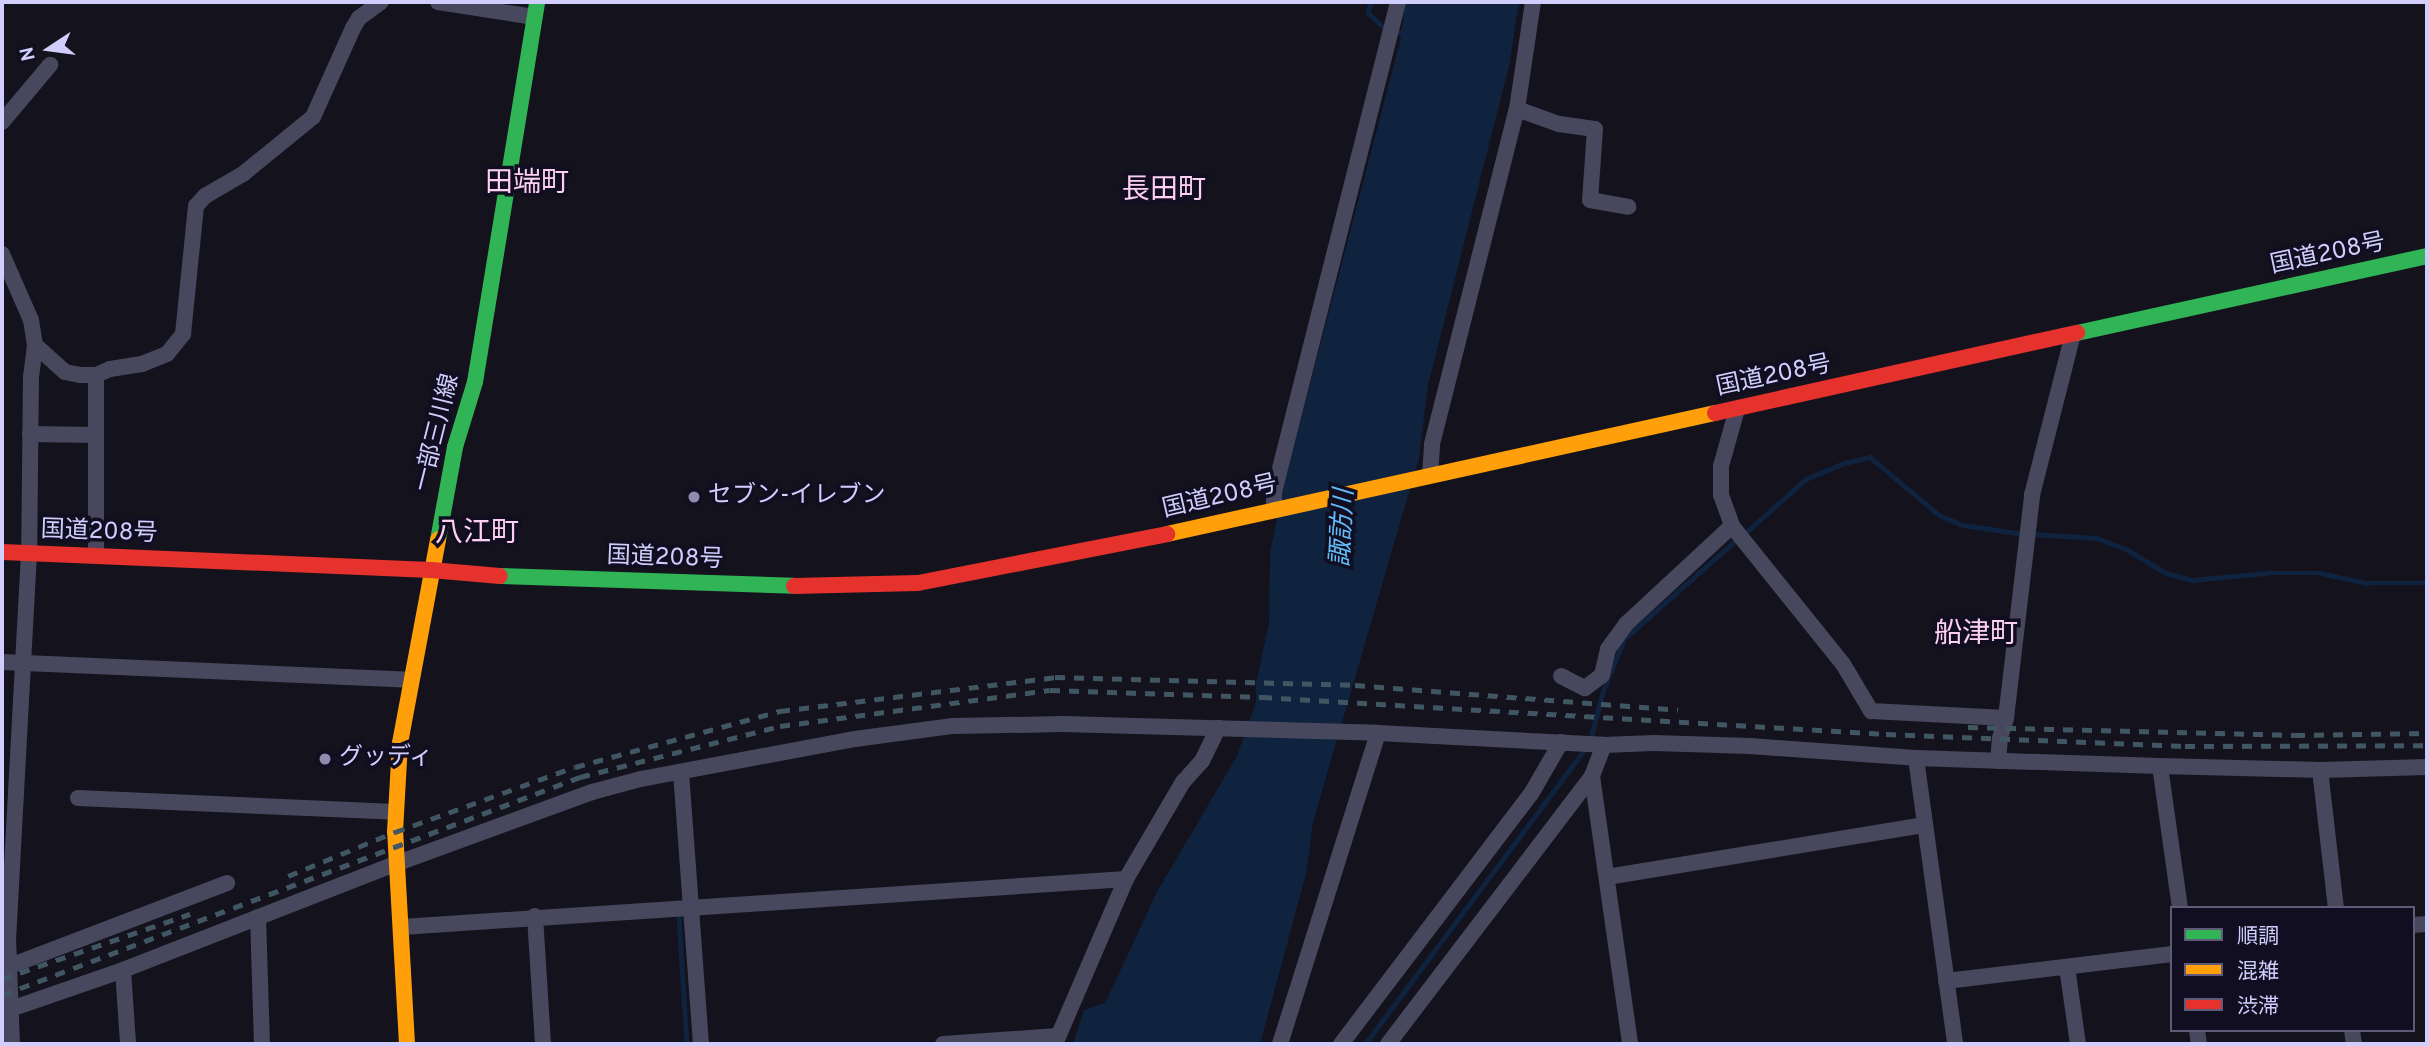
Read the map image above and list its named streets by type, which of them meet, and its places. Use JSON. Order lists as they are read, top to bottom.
{
  "streets": {
    "main road": ["国道208号", "一部三川線"]
  },
  "crossings": [
    ["国道208号", "一部三川線"]
  ],
  "districts": [
    "田端町",
    "長田町",
    "八江町",
    "船津町"
  ],
  "water": ["諏訪川"],
  "places": ["セブン-イレブン", "グッディ"],
  "legend": ["順調", "混雑", "渋滞"],
  "north": "left"
}
